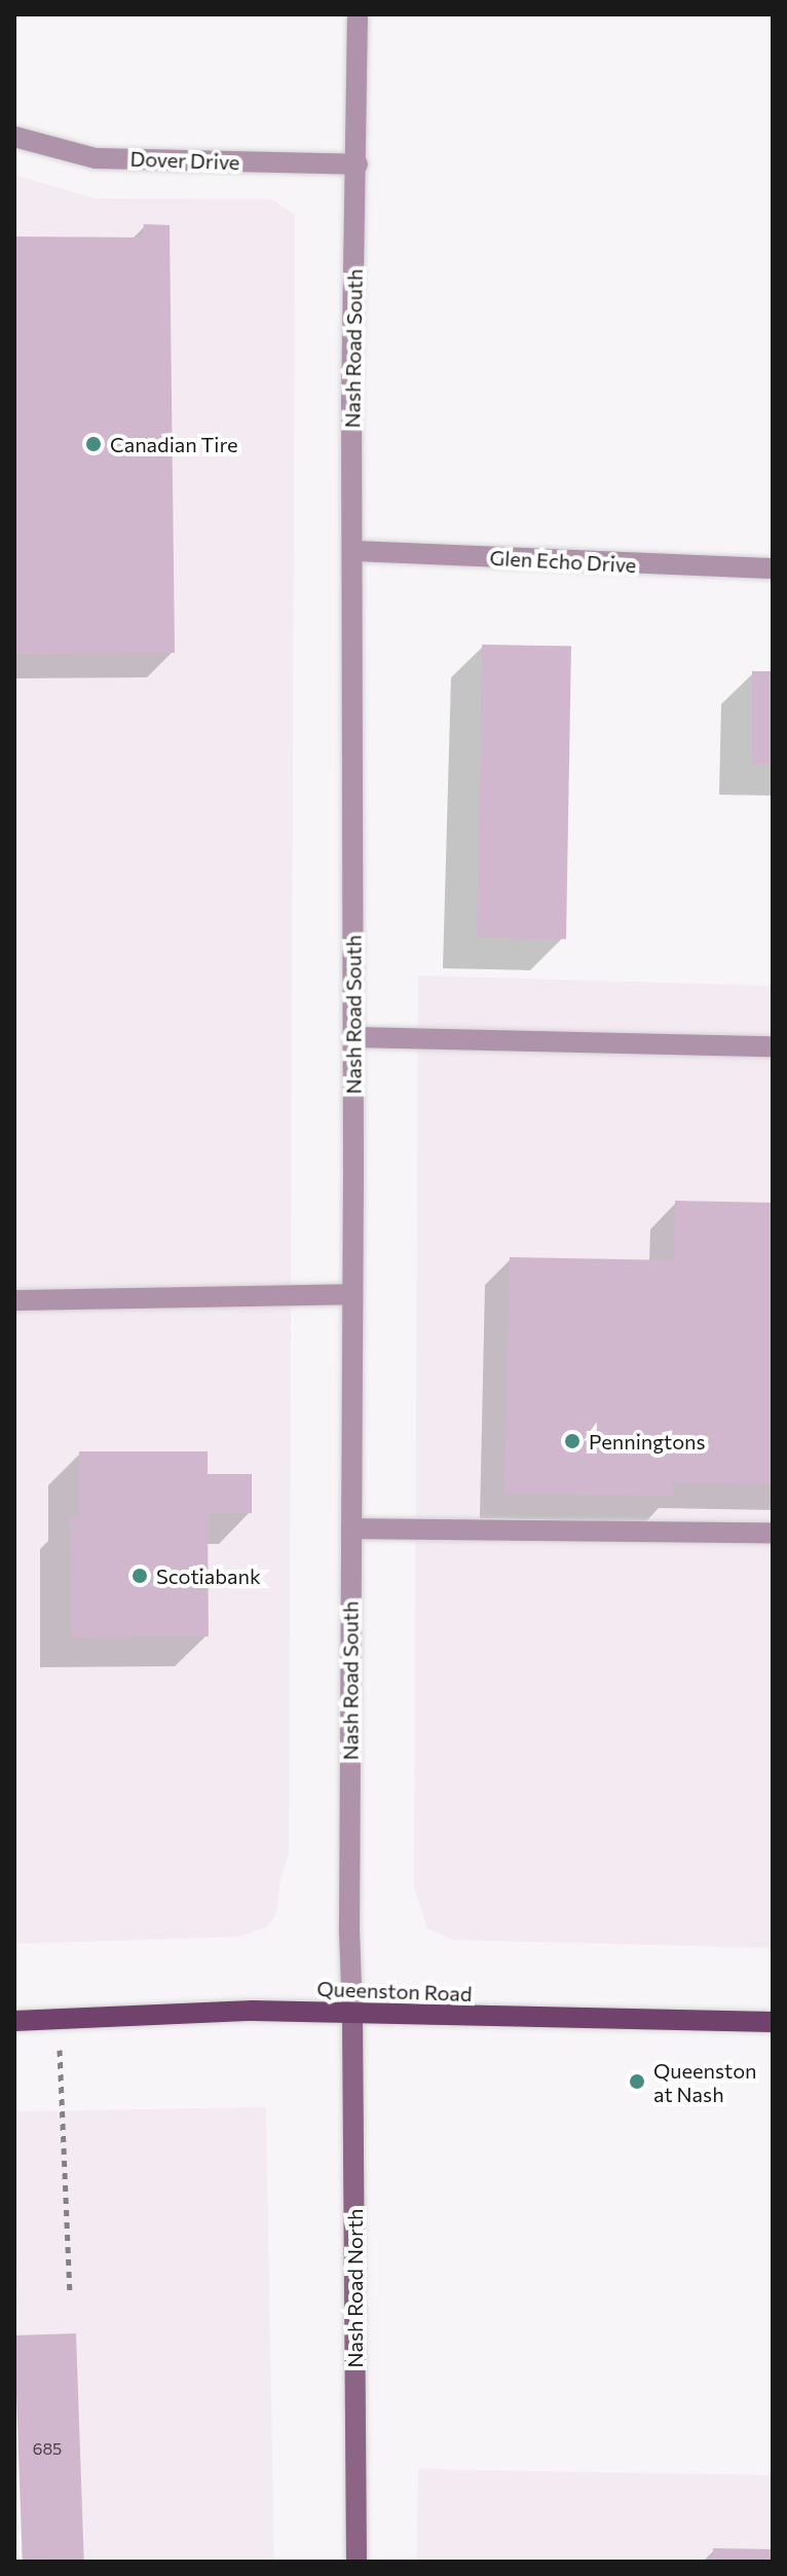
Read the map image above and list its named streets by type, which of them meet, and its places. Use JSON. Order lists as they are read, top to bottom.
{
  "streets": {
    "main road": ["Queenston Road", "Nash Road North"],
    "street": ["Dover Drive", "Nash Road South", "Glen Echo Drive"]
  },
  "crossings": [
    ["Dover Drive", "Nash Road South"],
    ["Nash Road South", "Glen Echo Drive"],
    ["Nash Road South", "Queenston Road"],
    ["Nash Road South", "Nash Road North"],
    ["Queenston Road", "Nash Road North"]
  ],
  "places": [
    "Canadian Tire",
    "Penningtons",
    "Scotiabank",
    "Queenston at Nash"
  ],
  "house_numbers": ["685"]
}
